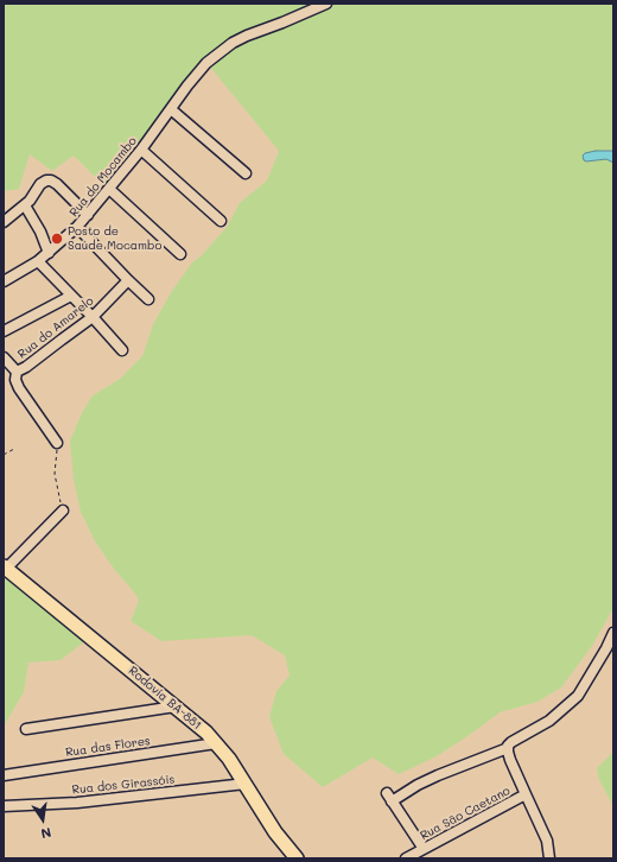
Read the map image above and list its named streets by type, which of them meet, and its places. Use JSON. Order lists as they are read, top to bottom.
{
  "streets": {
    "main road": ["Rodovia BA-881"],
    "street": [
      "Rua do Mocambo",
      "Rua do Amarelo",
      "Rua das Flores",
      "Rua dos Girassóis",
      "Rua São Caetano"
    ]
  },
  "crossings": [
    ["Rodovia BA-881", "Rua das Flores"],
    ["Rodovia BA-881", "Rua dos Girassóis"]
  ],
  "places": ["Posto de Saúde Mocambo"],
  "north": "bottom"
}
